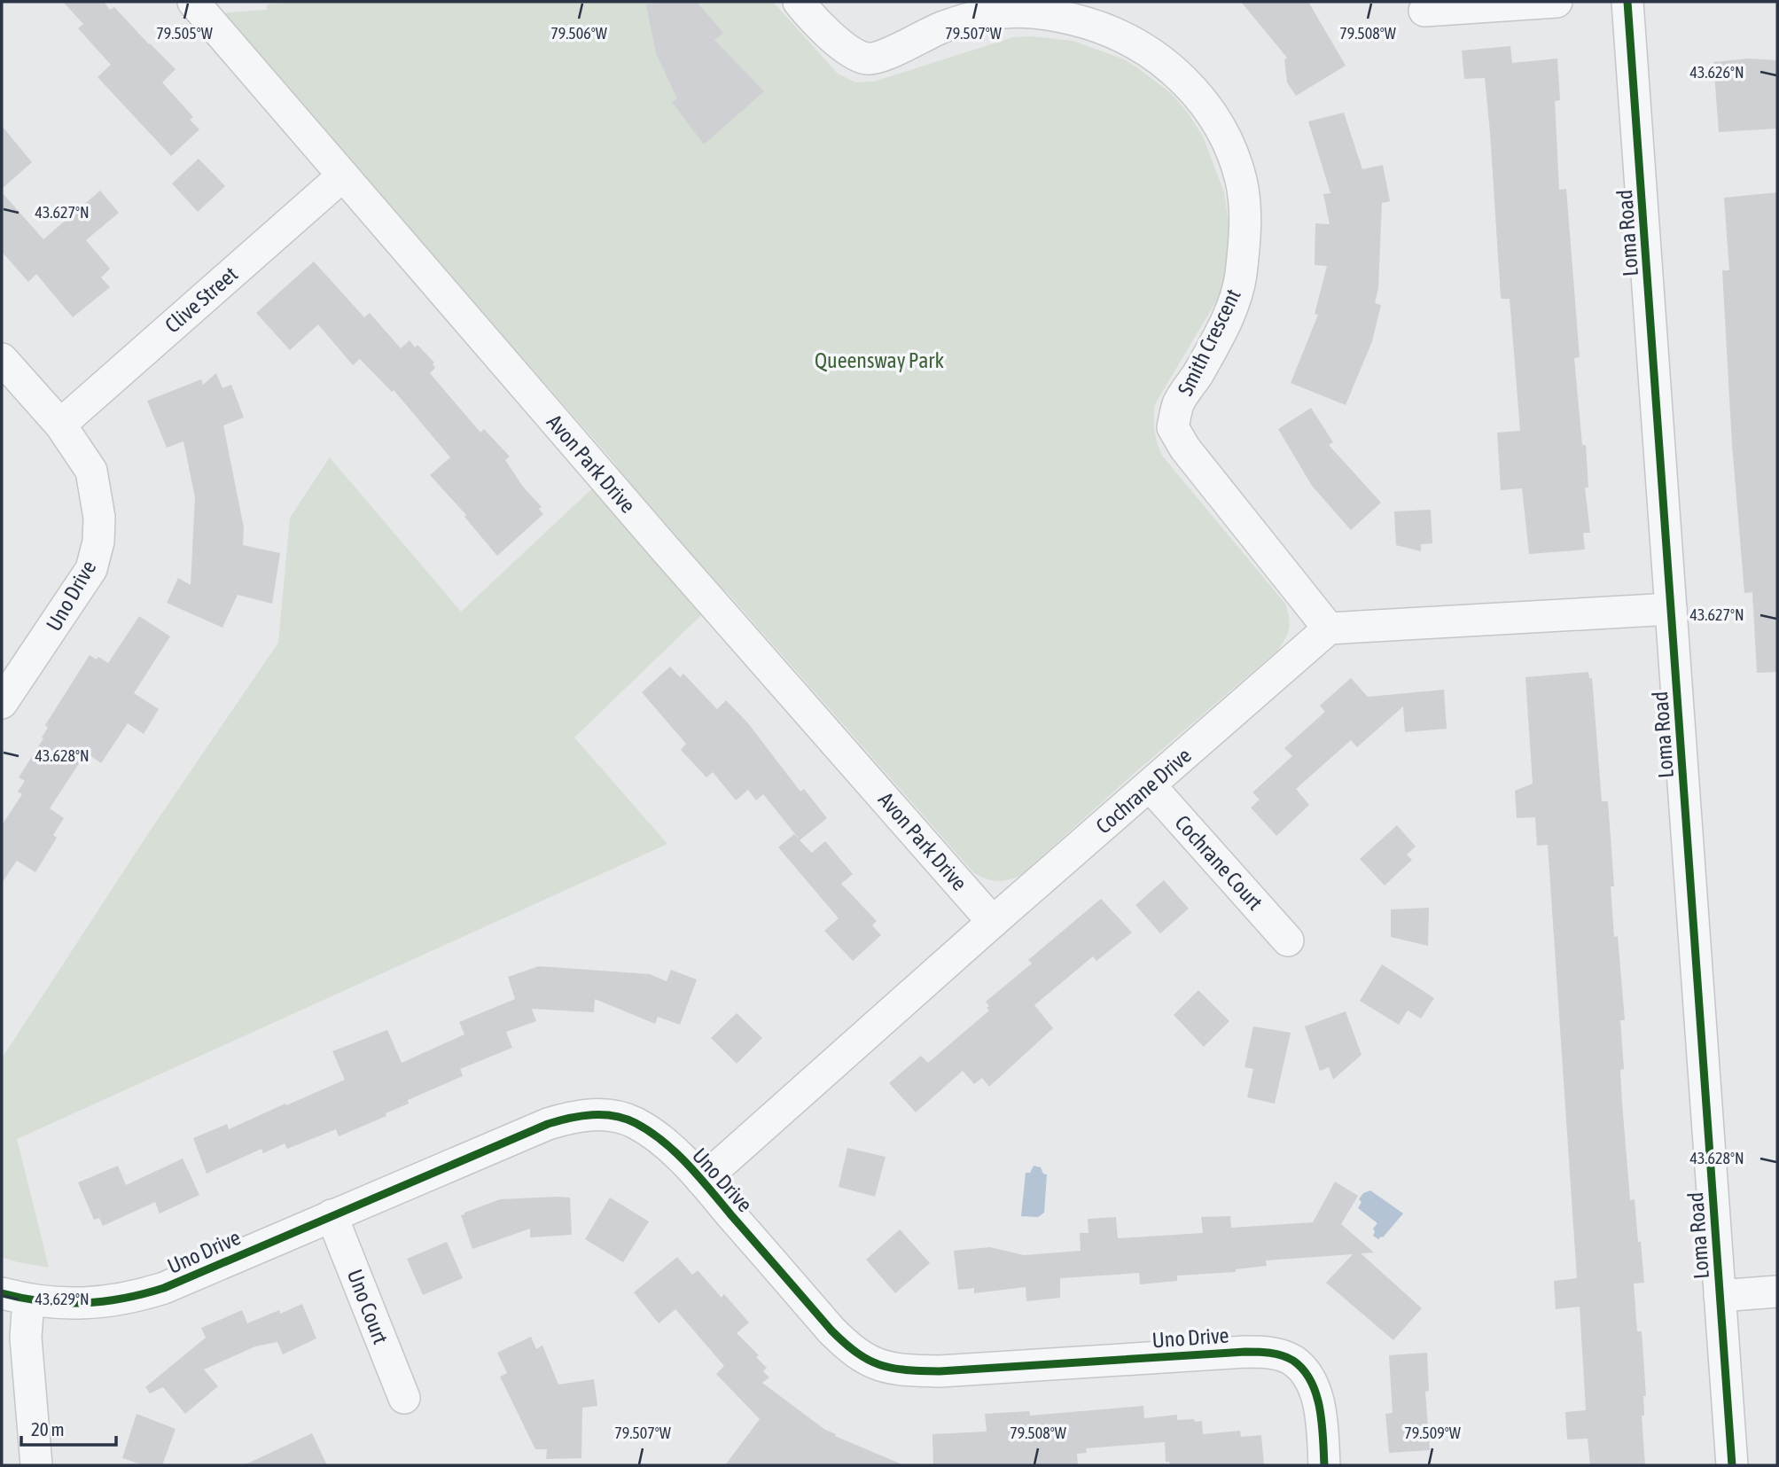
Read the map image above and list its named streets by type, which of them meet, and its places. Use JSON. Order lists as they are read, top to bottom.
{
  "streets": {
    "street": [
      "Loma Road",
      "Clive Street",
      "Smith Crescent",
      "Avon Park Drive",
      "Uno Drive",
      "Cochrane Drive",
      "Cochrane Court",
      "Uno Court"
    ]
  },
  "crossings": [
    ["Clive Street", "Avon Park Drive"],
    ["Clive Street", "Uno Drive"],
    ["Smith Crescent", "Cochrane Drive"],
    ["Avon Park Drive", "Cochrane Drive"],
    ["Uno Drive", "Cochrane Drive"],
    ["Uno Drive", "Uno Court"],
    ["Cochrane Drive", "Cochrane Court"]
  ],
  "parks": ["Queensway Park"],
  "scale_bar": "20 m",
  "coordinates": [
    "79.505°W",
    "79.506°W",
    "79.507°W",
    "79.508°W",
    "43.626°N",
    "43.627°N",
    "43.628°N",
    "43.629°N",
    "79.509°W"
  ]
}
